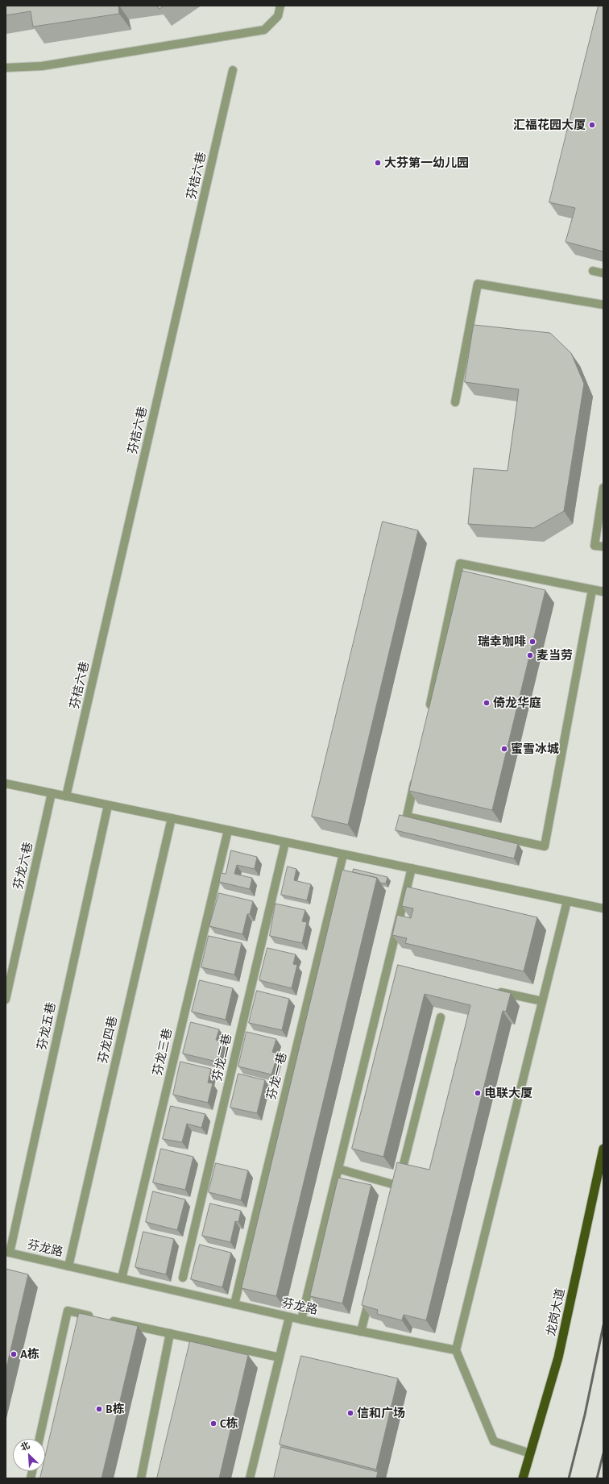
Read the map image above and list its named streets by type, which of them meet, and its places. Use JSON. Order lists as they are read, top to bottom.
{
  "streets": {
    "highway": ["龙岗大道"],
    "street": [
      "芬桔六巷",
      "芬龙六巷",
      "芬龙五巷",
      "芬龙四巷",
      "芬龙三巷",
      "芬龙二巷",
      "芬龙一巷",
      "芬龙路"
    ]
  },
  "crossings": [
    ["芬龙五巷", "芬龙路"],
    ["芬龙四巷", "芬龙路"],
    ["芬龙三巷", "芬龙路"],
    ["芬龙一巷", "芬龙路"]
  ],
  "places": [
    "汇福花园大厦",
    "大芬第一幼儿园",
    "瑞幸咖啡",
    "麦当劳",
    "倚龙华庭",
    "蜜雪冰城",
    "电联大厦",
    "A栋",
    "B栋",
    "信和广场",
    "C栋"
  ],
  "north": "top left"
}
